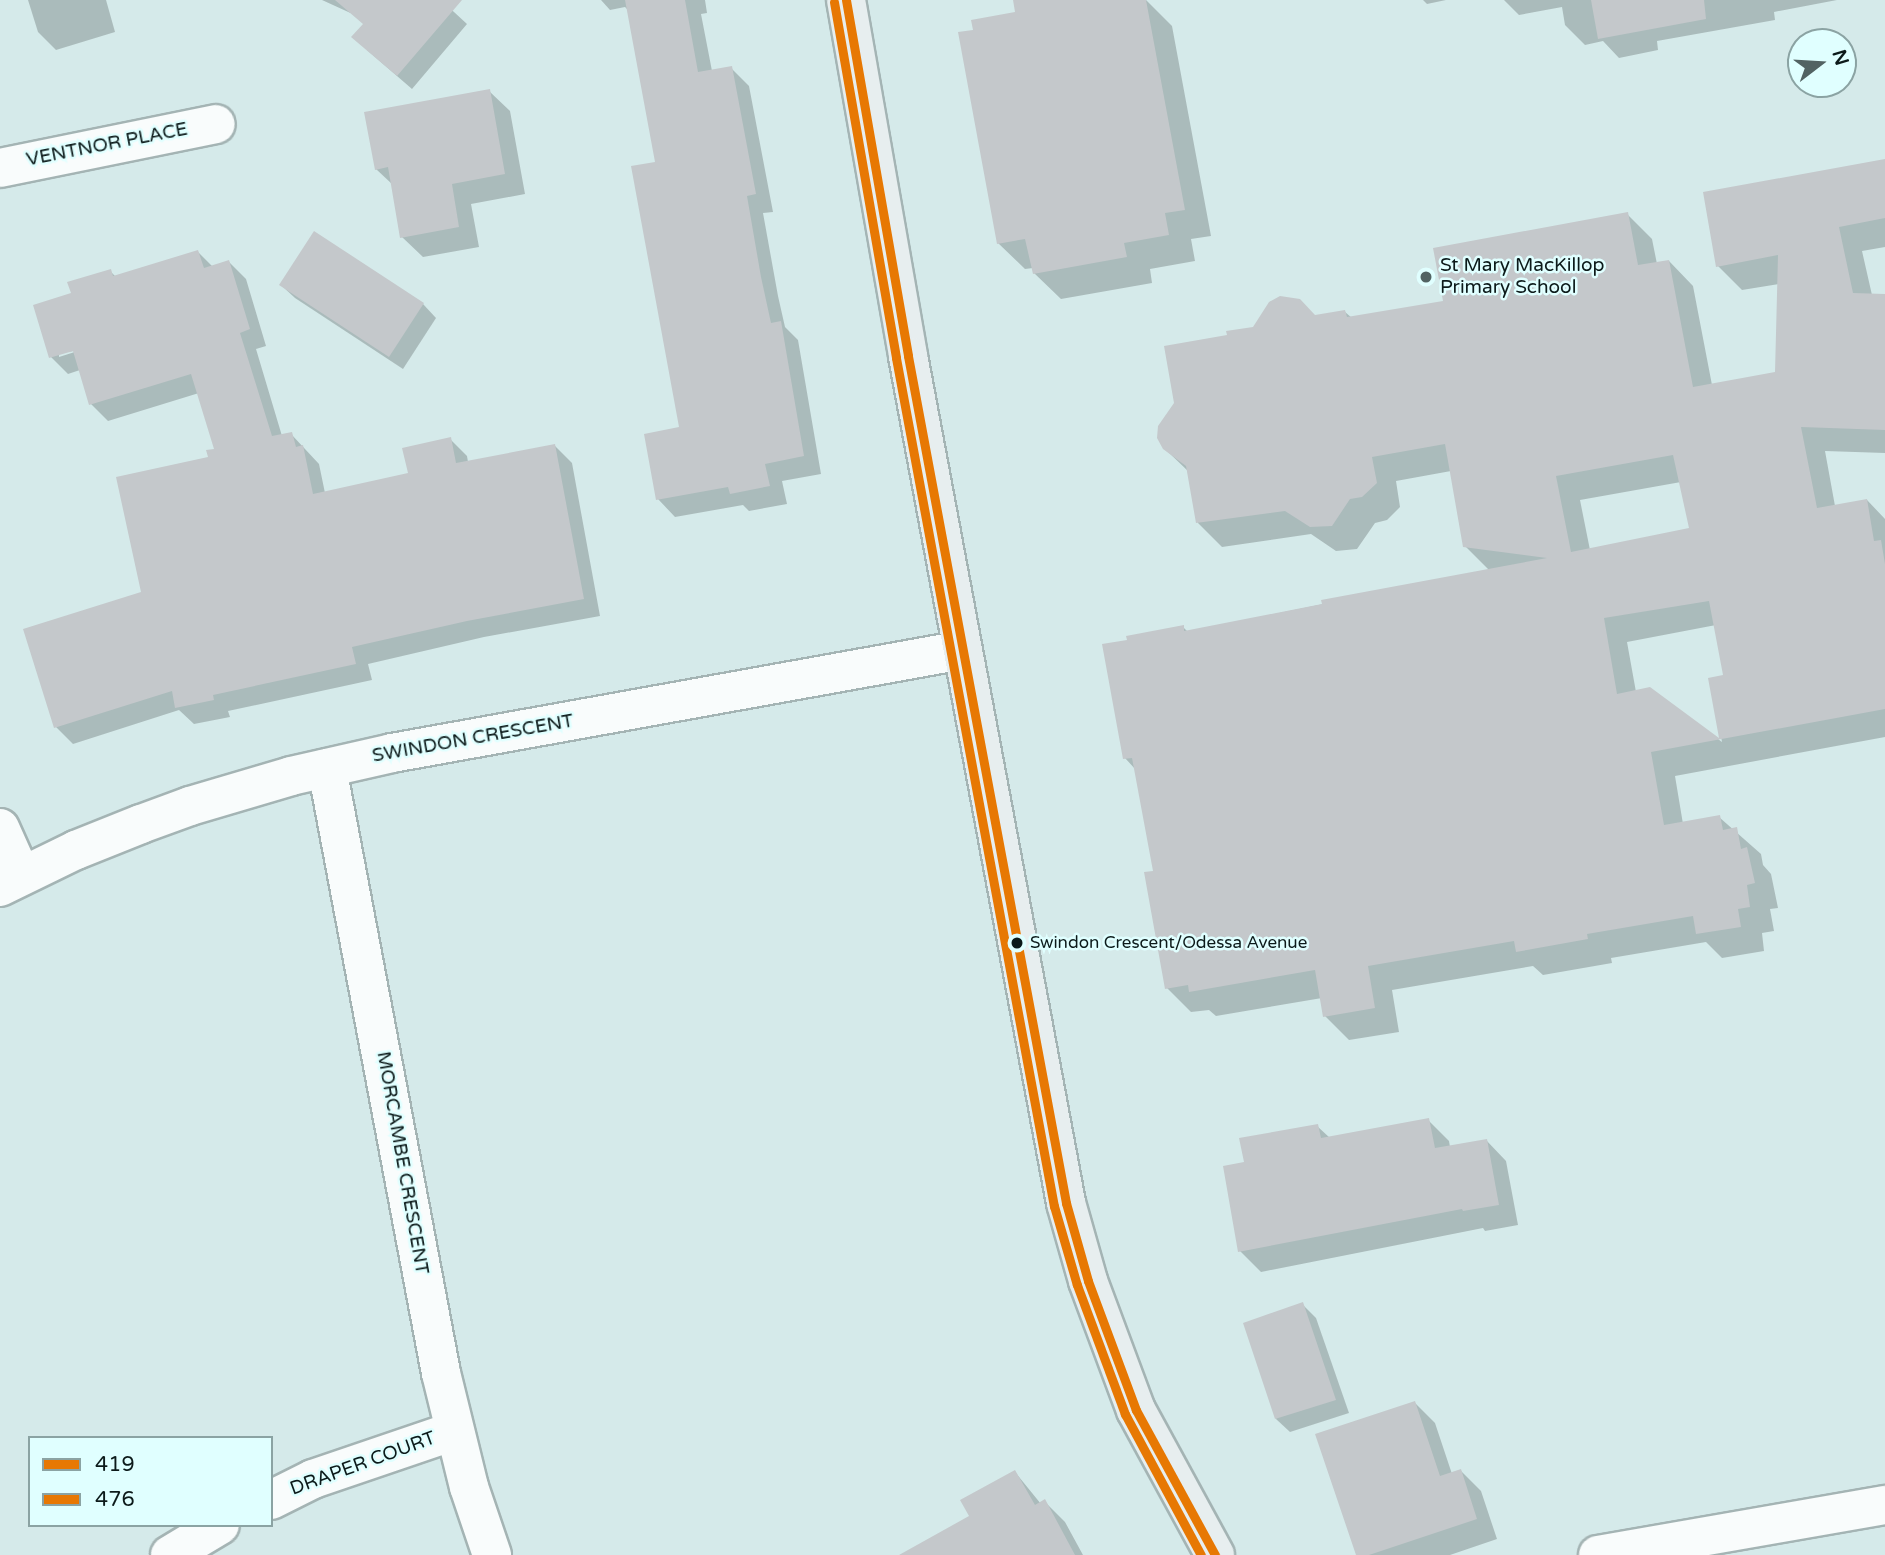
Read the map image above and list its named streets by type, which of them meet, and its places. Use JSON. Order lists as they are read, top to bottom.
{
  "streets": {
    "street": [
      "VENTNOR PLACE",
      "SWINDON CRESCENT",
      "MORCAMBE CRESCENT",
      "DRAPER COURT"
    ]
  },
  "crossings": [
    ["SWINDON CRESCENT", "MORCAMBE CRESCENT"],
    ["MORCAMBE CRESCENT", "DRAPER COURT"]
  ],
  "places": ["St Mary MacKillop Primary School", "Swindon Crescent/Odessa Avenue"],
  "lines": ["transit line 419", "transit line 476"],
  "legend": ["419", "476"],
  "north": "right"
}
